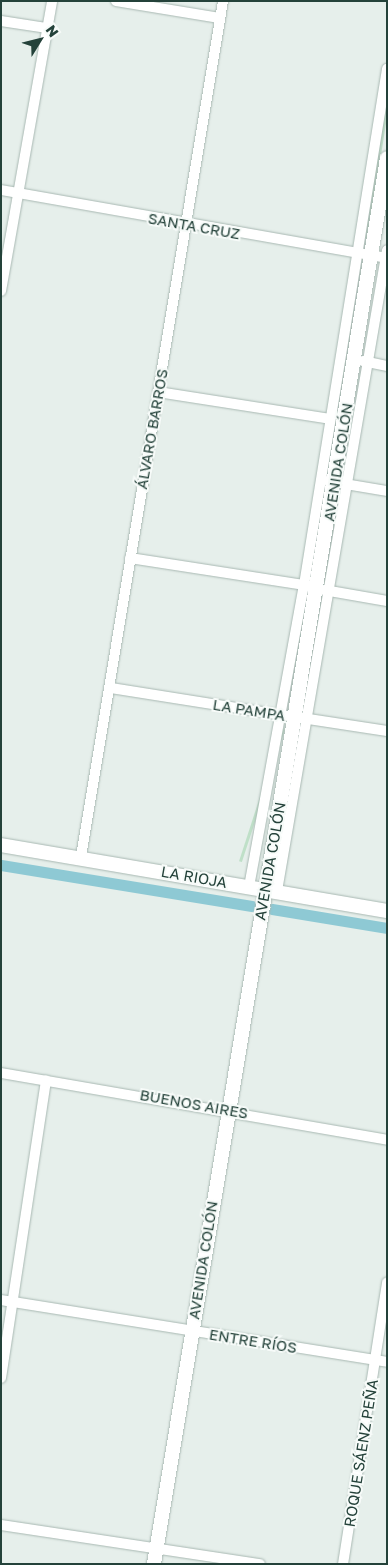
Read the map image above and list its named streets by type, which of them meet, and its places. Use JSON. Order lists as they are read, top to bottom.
{
  "streets": {
    "main road": ["AVENIDA COLÓN", "LA RIOJA"],
    "street": [
      "SANTA CRUZ",
      "ÁLVARO BARROS",
      "LA PAMPA",
      "BUENOS AIRES",
      "ENTRE RÍOS",
      "ROQUE SÁENZ PEÑA"
    ]
  },
  "crossings": [
    ["SANTA CRUZ", "ÁLVARO BARROS"],
    ["SANTA CRUZ", "AVENIDA COLÓN"],
    ["ÁLVARO BARROS", "LA PAMPA"],
    ["ÁLVARO BARROS", "LA RIOJA"],
    ["AVENIDA COLÓN", "LA PAMPA"],
    ["AVENIDA COLÓN", "LA RIOJA"],
    ["AVENIDA COLÓN", "BUENOS AIRES"],
    ["AVENIDA COLÓN", "ENTRE RÍOS"],
    ["ENTRE RÍOS", "ROQUE SÁENZ PEÑA"]
  ],
  "north": "top right"
}
